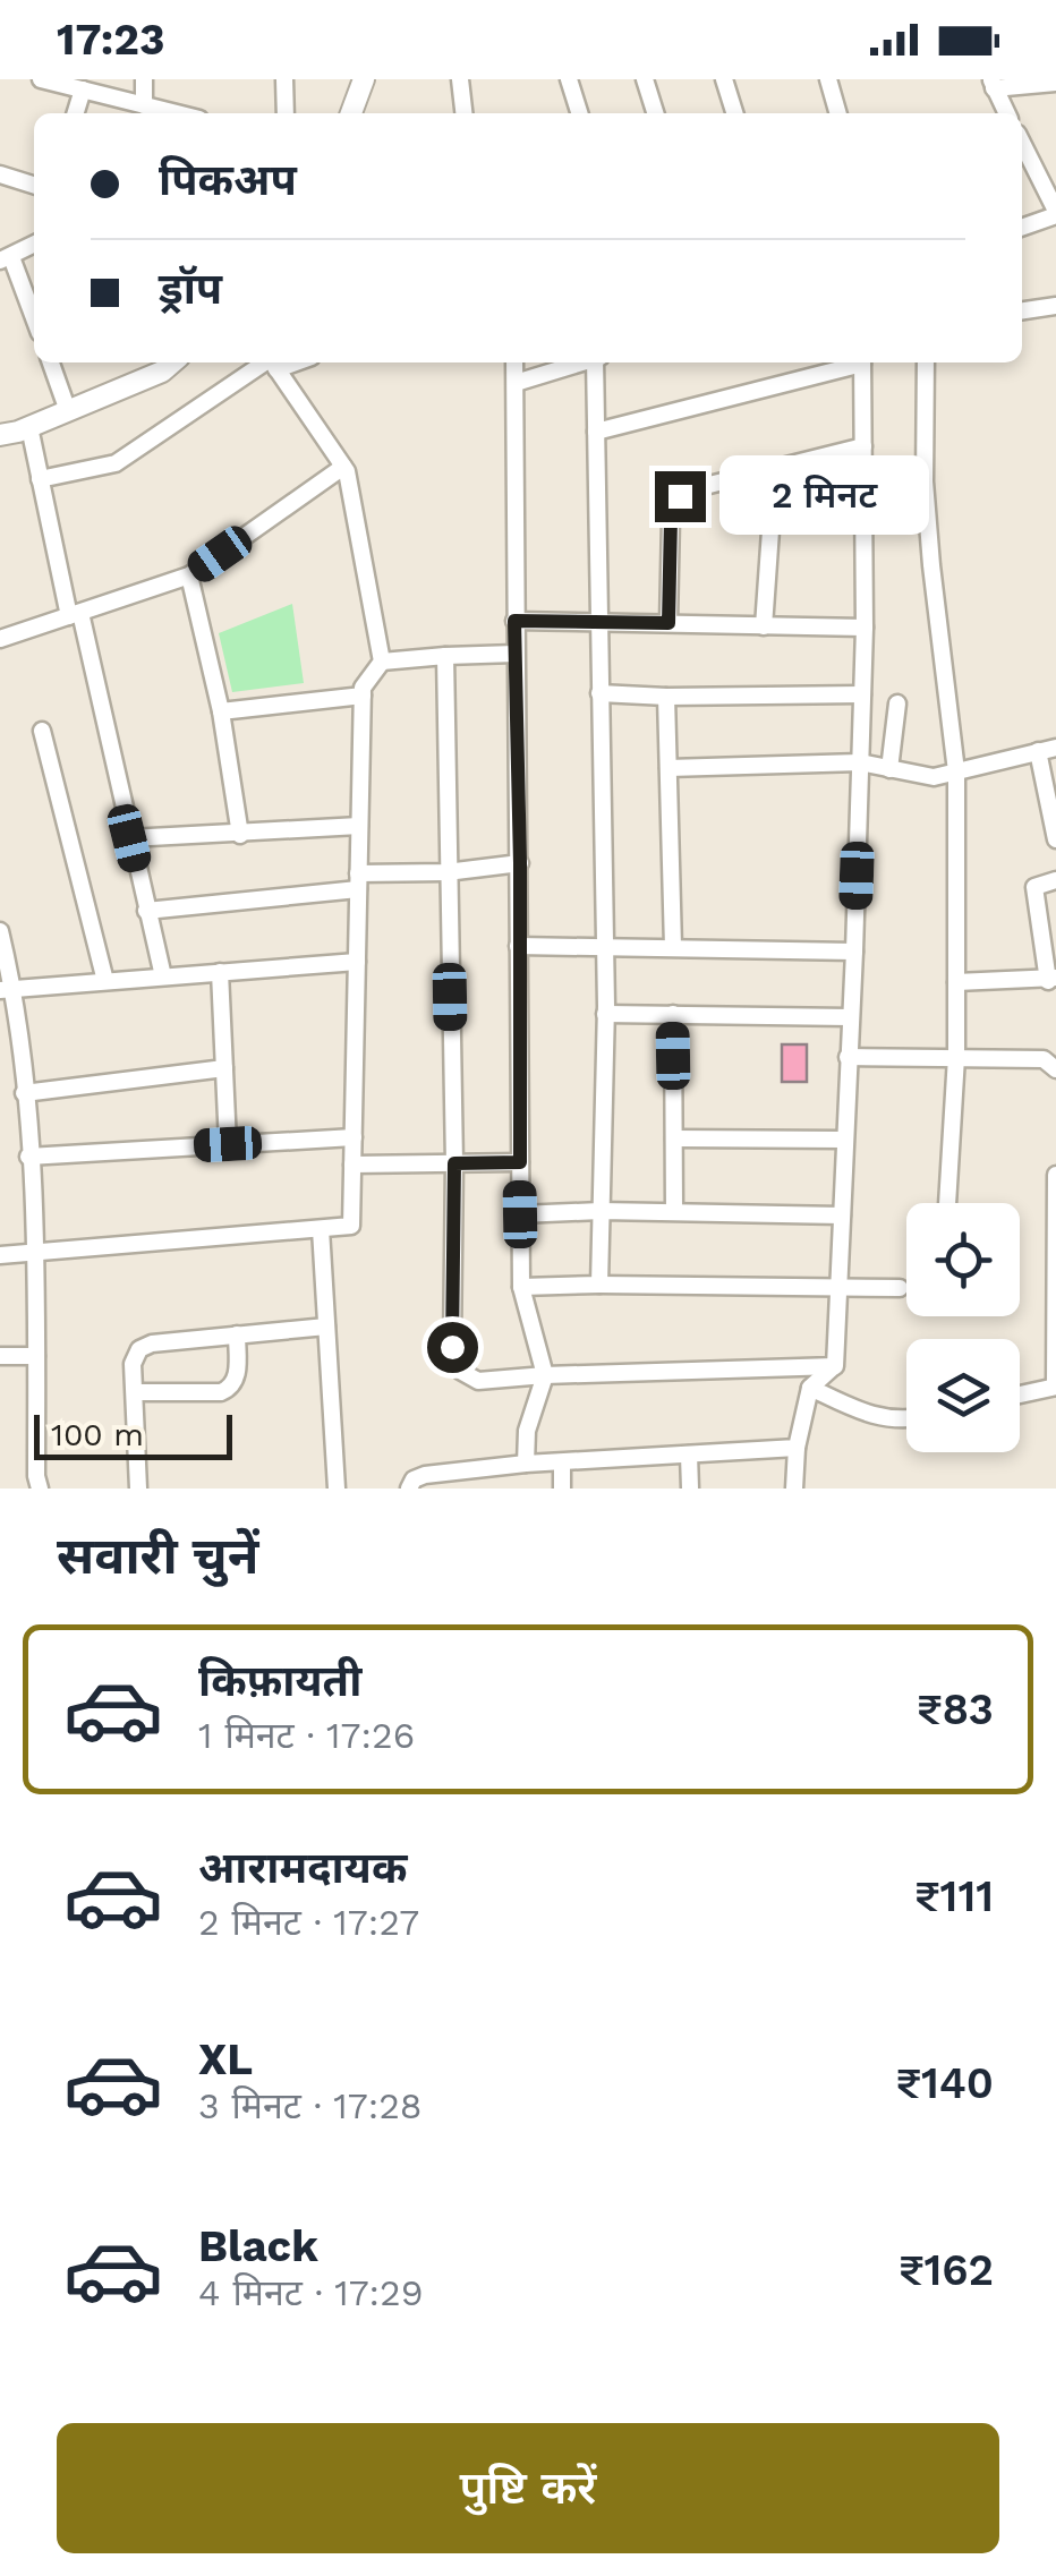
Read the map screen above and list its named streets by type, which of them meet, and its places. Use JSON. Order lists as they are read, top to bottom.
{
  "scale_bar": "100 m",
  "page": {
    "status": "17:23",
    "banner": ["पिकअप", "ड्रॉप"],
    "bubble": "2 मिनट",
    "scale": "100 m",
    "heading": "सवारी चुनें",
    "list": [
      {
        "name": "किफ़ायती",
        "note": "1 मिनट · 17:26",
        "value": "₹83"
      },
      {
        "name": "आरामदायक",
        "note": "2 मिनट · 17:27",
        "value": "₹111"
      },
      {
        "name": "XL",
        "note": "3 मिनट · 17:28",
        "value": "₹140"
      },
      {
        "name": "Black",
        "note": "4 मिनट · 17:29",
        "value": "₹162"
      }
    ],
    "buttons": "पुष्टि करें"
  }
}
